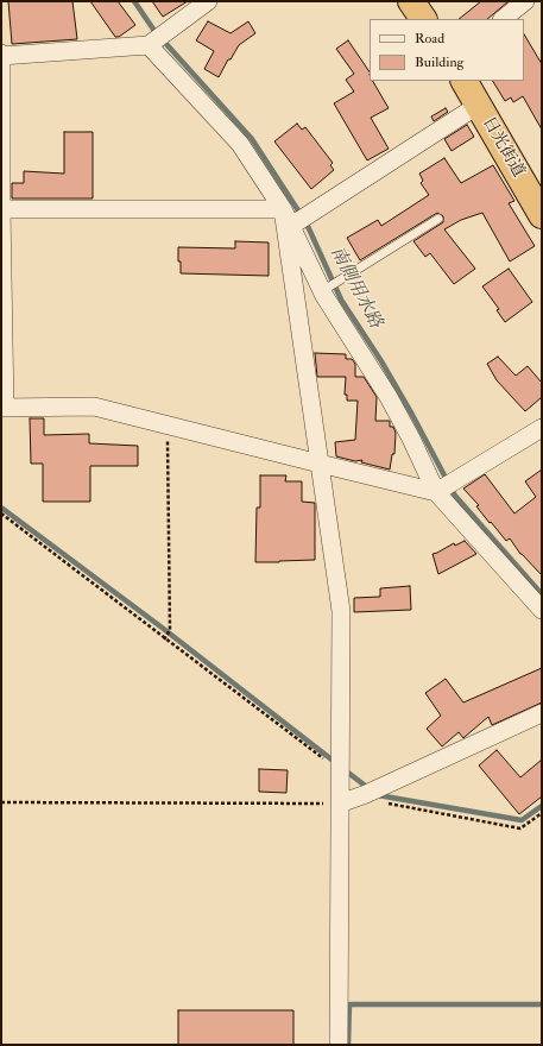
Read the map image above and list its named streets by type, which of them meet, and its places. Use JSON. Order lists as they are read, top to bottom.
{
  "streets": {
    "highway": ["日光街道"]
  },
  "water": ["南側用水路"],
  "legend": ["Road", "Building"]
}
